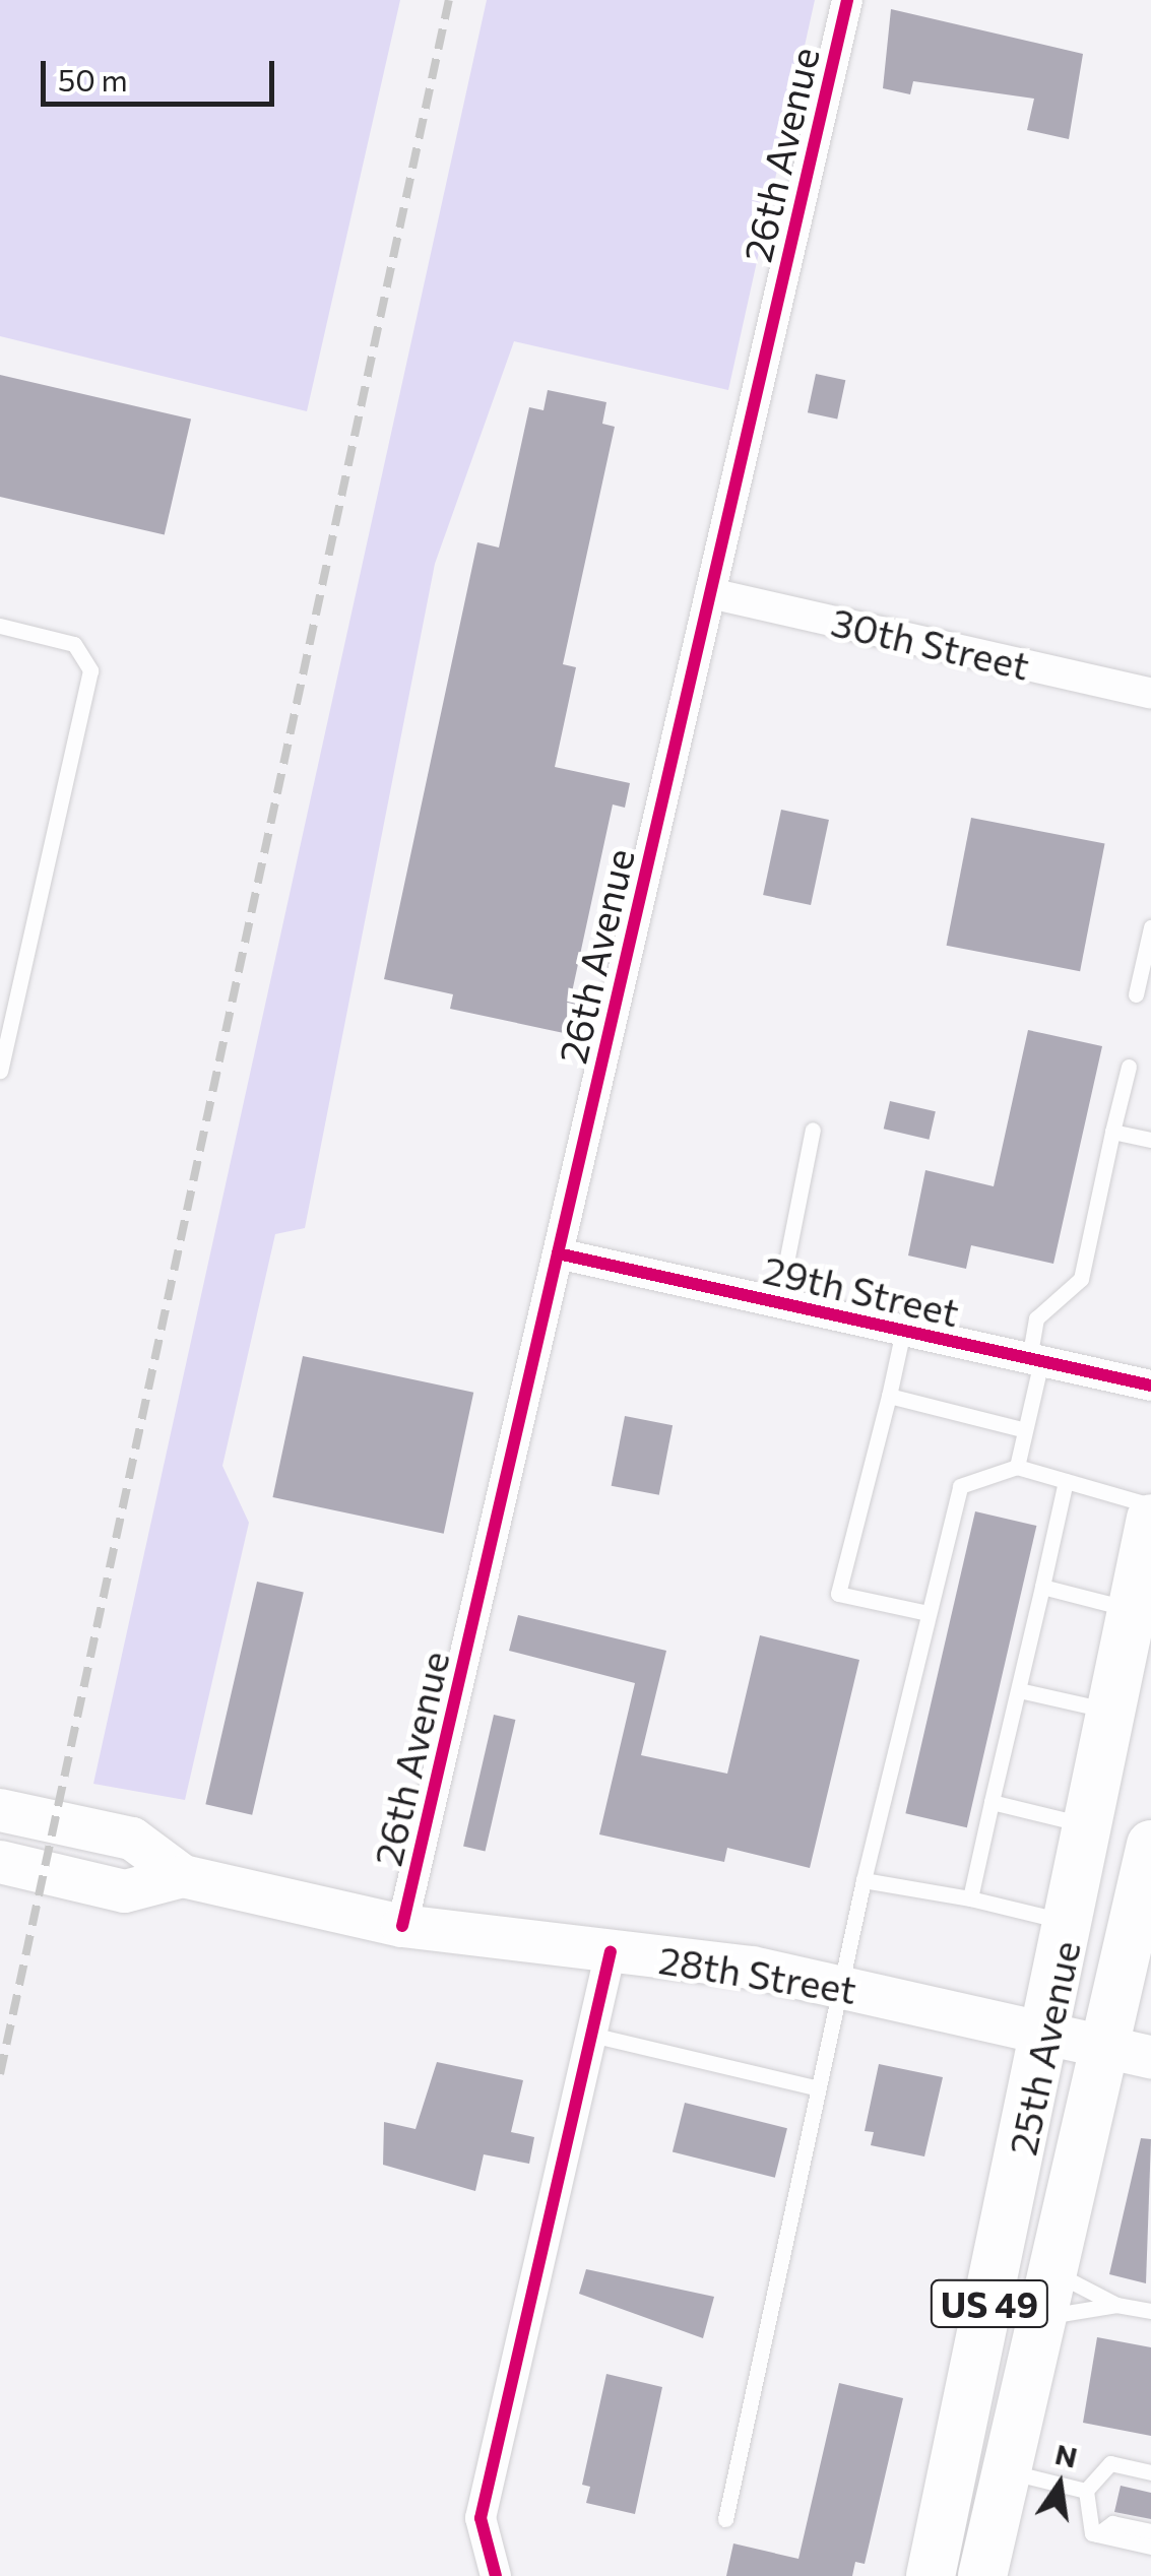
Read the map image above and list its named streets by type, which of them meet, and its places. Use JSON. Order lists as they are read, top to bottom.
{
  "streets": {
    "main road": ["28th Street", "25th Avenue", "US 49"],
    "street": ["26th Avenue", "30th Street", "29th Street"]
  },
  "crossings": [
    ["26th Avenue", "30th Street"],
    ["26th Avenue", "29th Street"],
    ["26th Avenue", "28th Street"],
    ["28th Street", "25th Avenue"]
  ],
  "scale_bar": "50 m",
  "north": "top"
}
